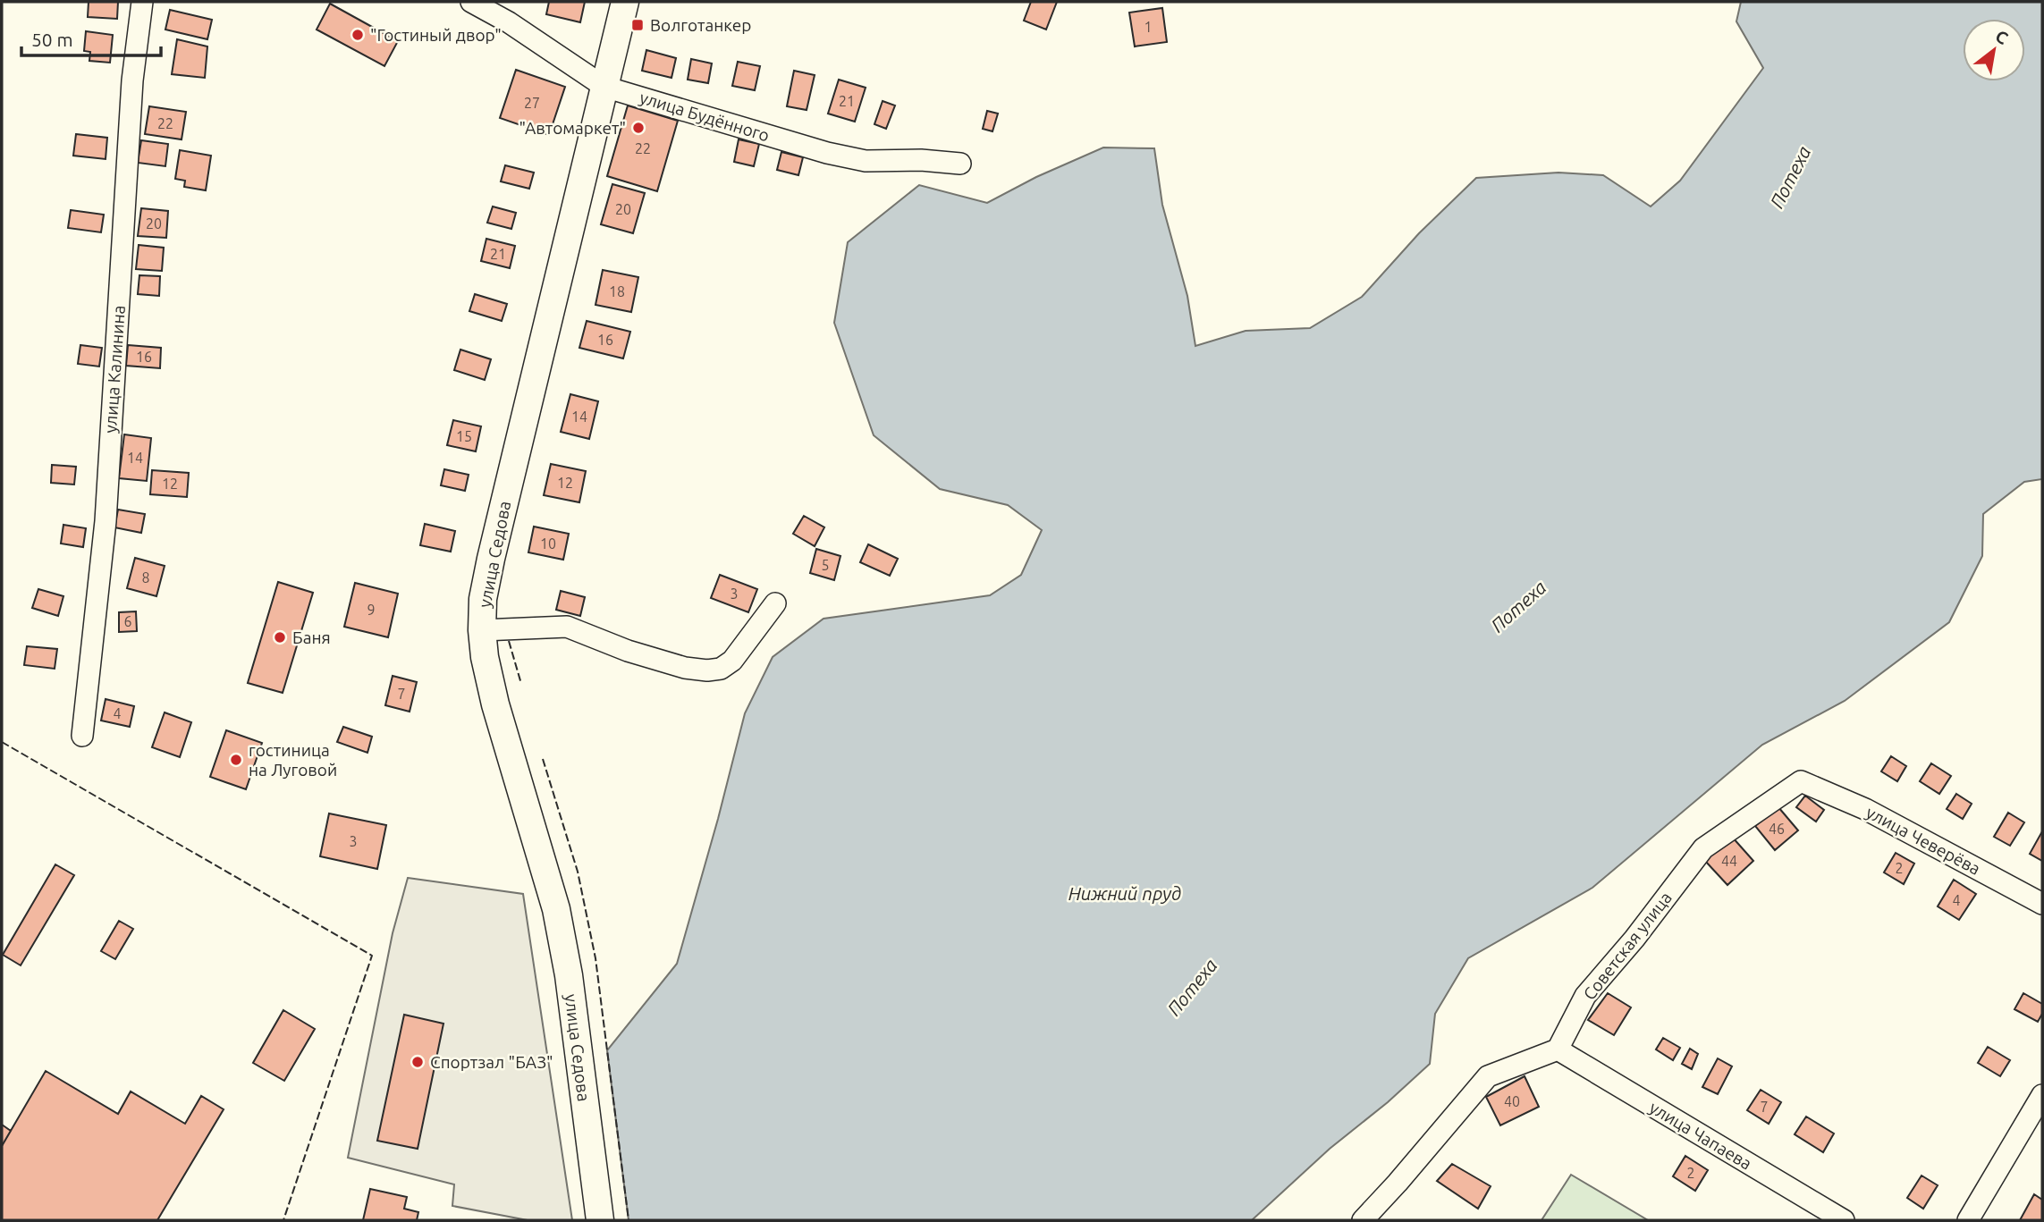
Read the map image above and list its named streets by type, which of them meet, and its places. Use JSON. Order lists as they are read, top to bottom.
{
  "streets": {
    "main road": ["улица Седова"],
    "street": [
      "улица Будённого",
      "улица Калинина",
      "улица Чеверёва",
      "Советская улица",
      "улица Чапаева"
    ]
  },
  "crossings": [
    ["улица Будённого", "улица Седова"],
    ["улица Чеверёва", "Советская улица"],
    ["Советская улица", "улица Чапаева"]
  ],
  "water": ["Потеха", "Нижний пруд"],
  "places": {
    "transit": ["Волготанкер"],
    "other": [
      "\"Гостиный двор\"",
      "\"Автомаркет\"",
      "Баня",
      "гостиница на Луговой",
      "Спортзал \"БАЗ\""
    ]
  },
  "house_numbers": [
    "1",
    "21",
    "27",
    "22",
    "22",
    "20",
    "20",
    "21",
    "18",
    "16",
    "16",
    "14",
    "15",
    "14",
    "12",
    "12",
    "10",
    "5",
    "8",
    "3",
    "9",
    "6",
    "7",
    "4",
    "46",
    "3",
    "44",
    "2",
    "4",
    "40",
    "7",
    "2"
  ],
  "scale_bar": "50 m",
  "north": "top right"
}
